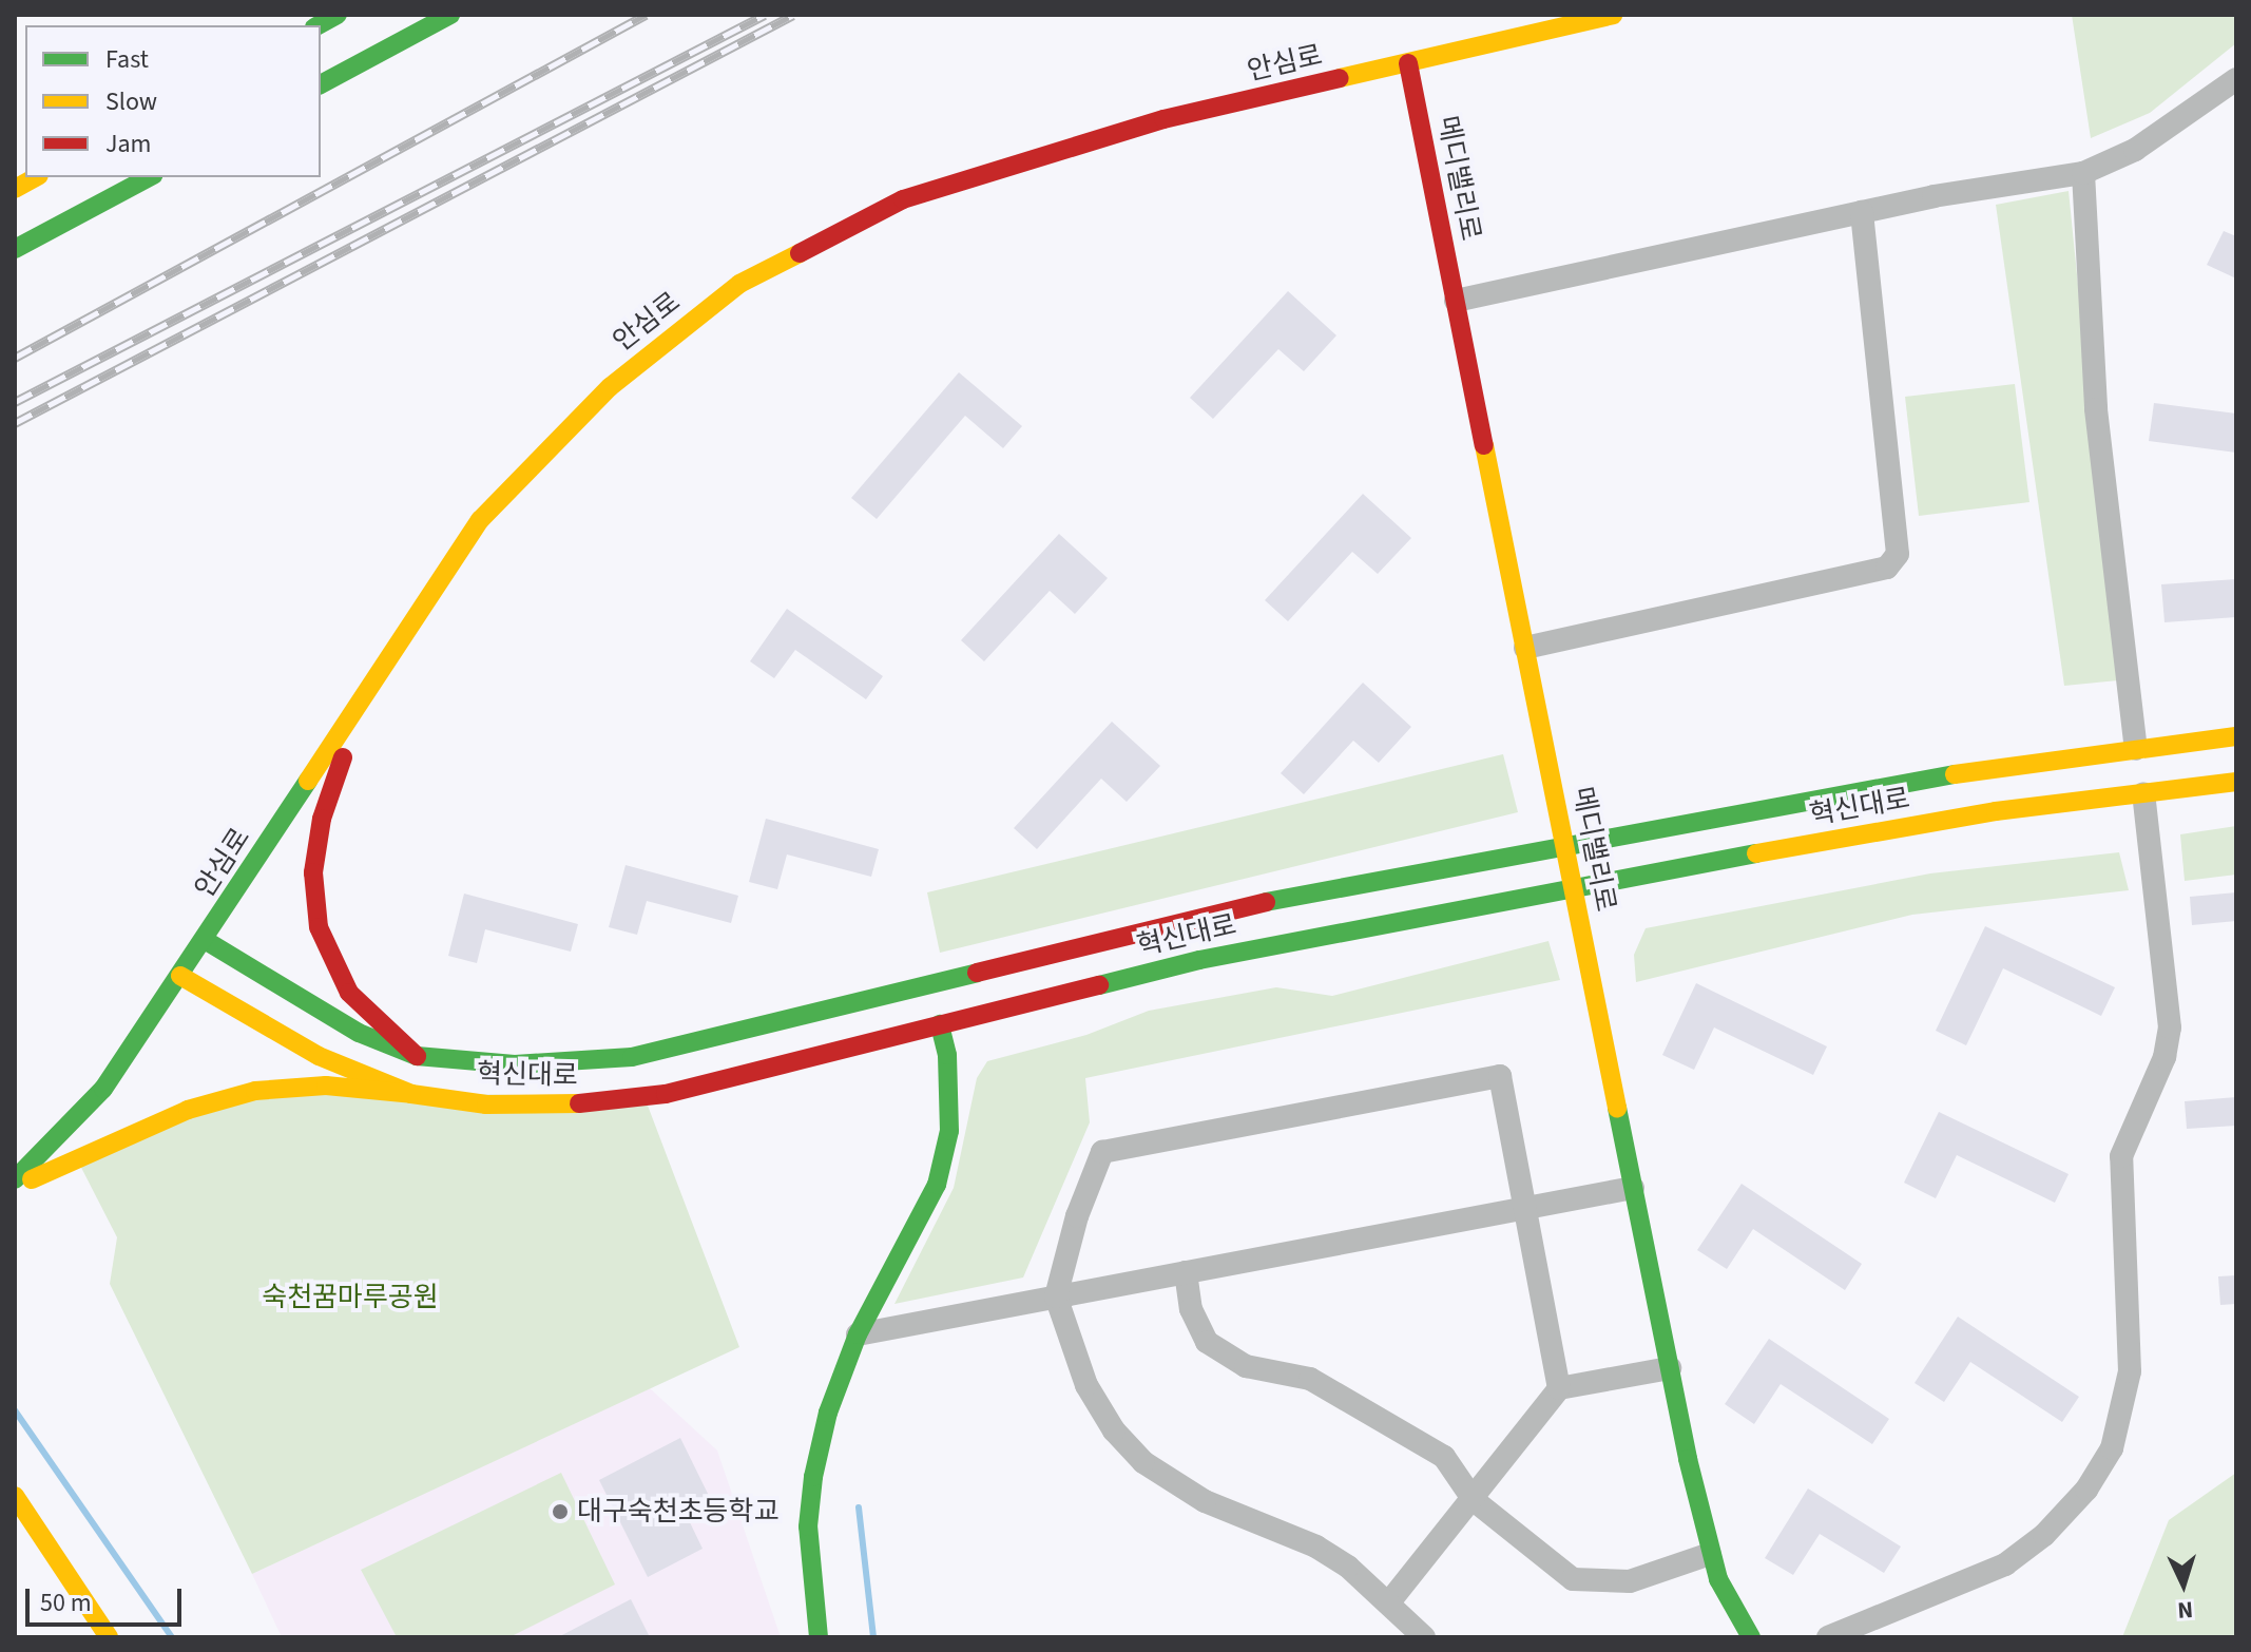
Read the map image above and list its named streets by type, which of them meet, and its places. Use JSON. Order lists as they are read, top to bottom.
{
  "streets": {
    "main road": ["안심로", "메디밸리로", "혁신대로"]
  },
  "crossings": [
    ["안심로", "메디밸리로"],
    ["안심로", "혁신대로"],
    ["메디밸리로", "혁신대로"]
  ],
  "parks": ["숙천꿈마루공원"],
  "places": ["대구숙천초등학교"],
  "legend": ["Fast", "Slow", "Jam"],
  "scale_bar": "50 m",
  "north": "bottom"
}
